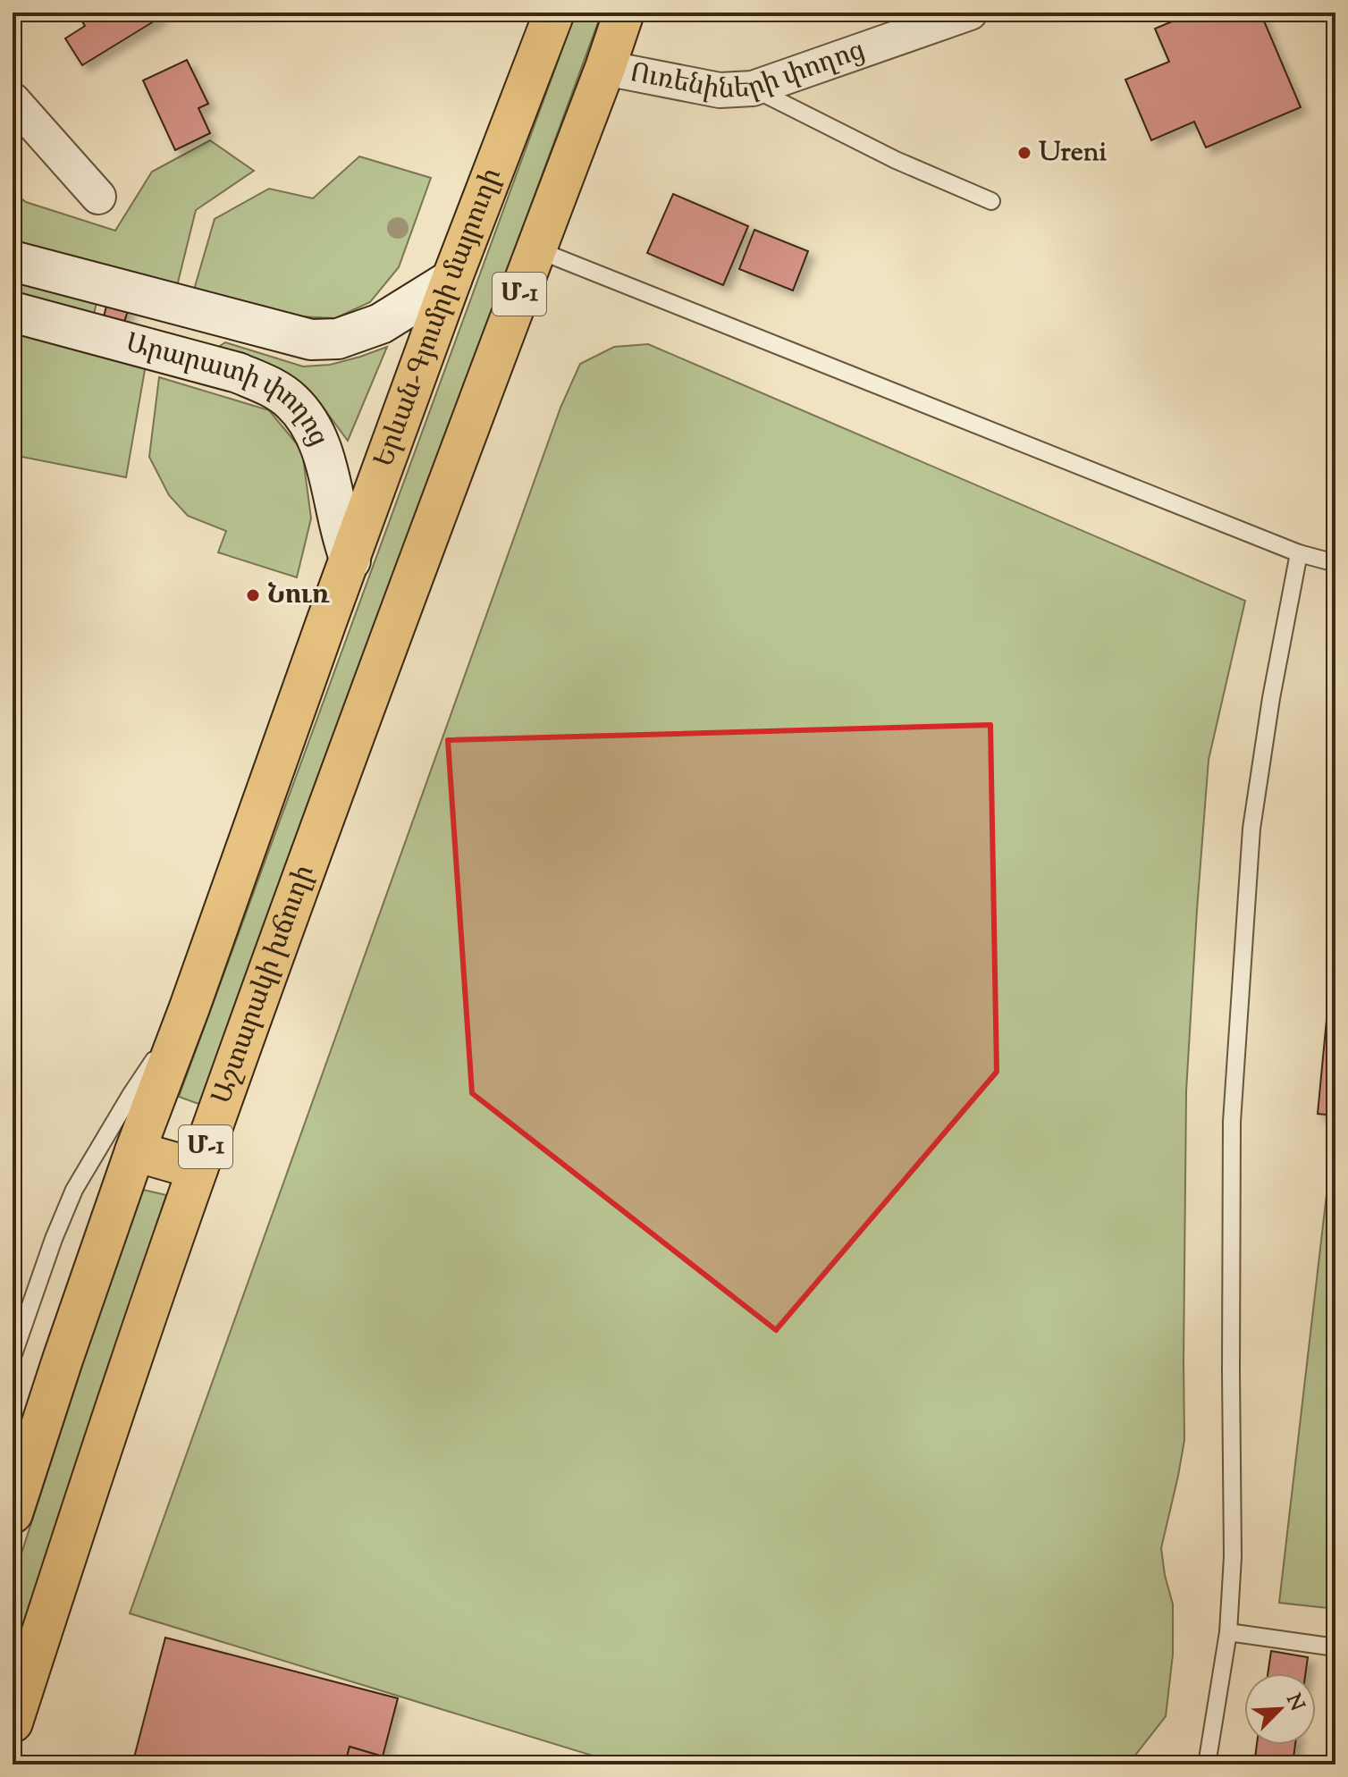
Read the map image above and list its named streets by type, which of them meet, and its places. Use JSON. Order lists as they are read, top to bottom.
{
  "streets": {
    "highway": ["Մ-1", "Երևան-Գյումրի մայրուղի", "Աշտարակի խճուղի"],
    "street": ["Ուռենիների փողոց", "Արարատի փողոց"]
  },
  "crossings": [
    ["Ուռենիների փողոց", "Մ-1"],
    ["Մ-1", "Երևան-Գյումրի մայրուղի"],
    ["Մ-1", "Աշտարակի խճուղի"],
    ["Երևան-Գյումրի մայրուղի", "Արարատի փողոց"]
  ],
  "places": ["Ureni", "Նուռ"],
  "north": "top right"
}
